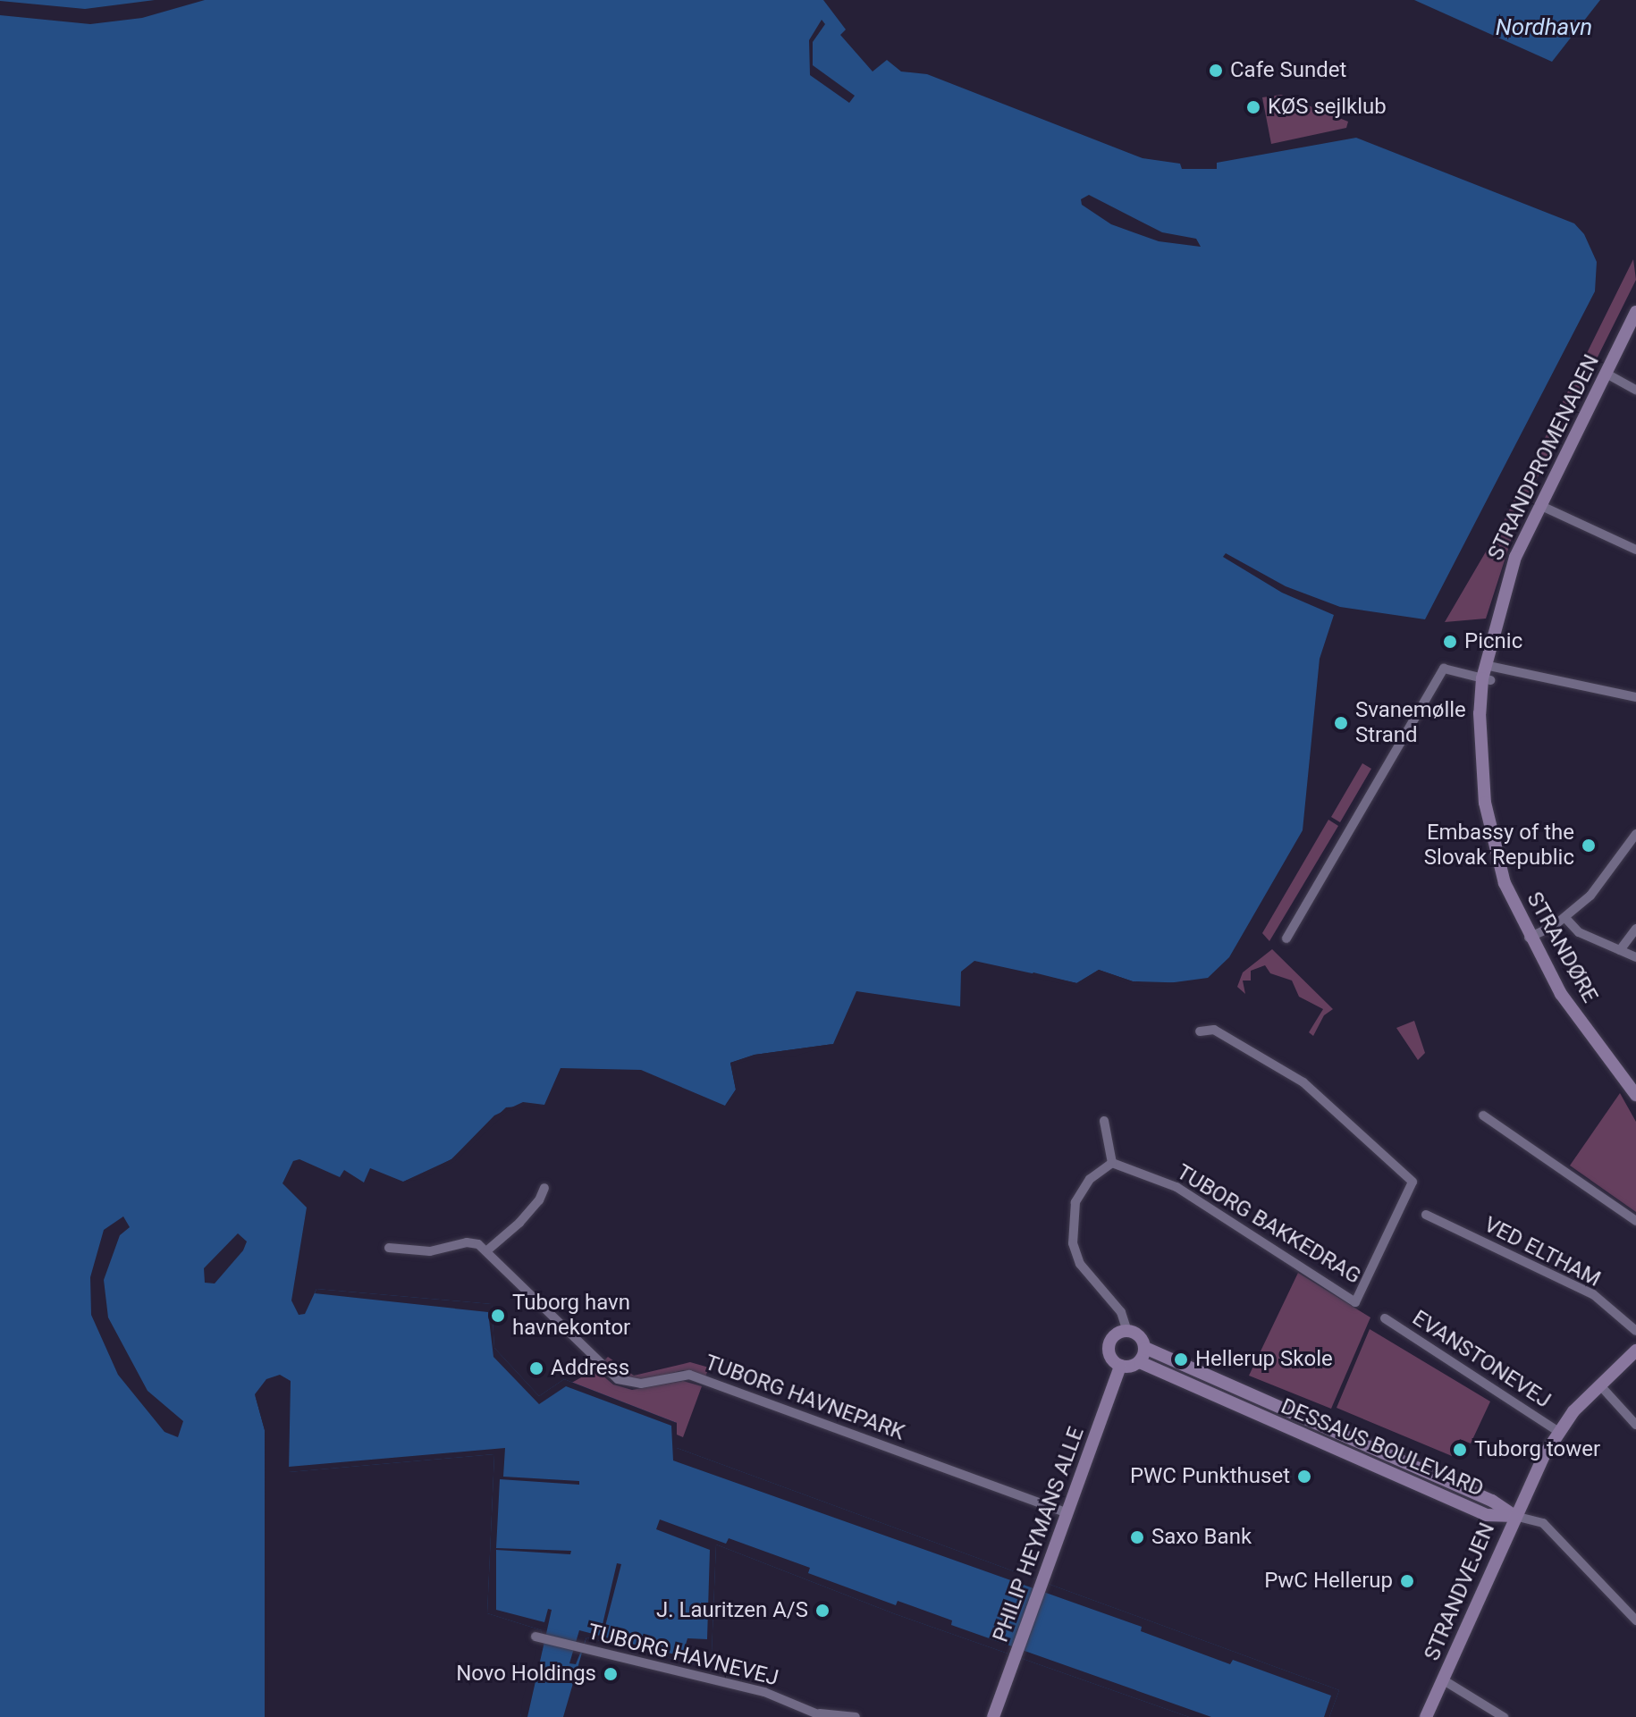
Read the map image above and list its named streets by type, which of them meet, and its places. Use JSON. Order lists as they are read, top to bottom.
{
  "streets": {
    "street": [
      "STRANDPROMENADEN",
      "STRANDØRE",
      "TUBORG BAKKEDRAG",
      "VED ELTHAM",
      "EVANSTONEVEJ",
      "TUBORG HAVNEPARK",
      "DESSAUS BOULEVARD",
      "PHILIP HEYMANS ALLE",
      "STRANDVEJEN",
      "TUBORG HAVNEVEJ"
    ]
  },
  "crossings": [
    ["STRANDPROMENADEN", "STRANDØRE"],
    ["EVANSTONEVEJ", "STRANDVEJEN"],
    ["TUBORG HAVNEPARK", "PHILIP HEYMANS ALLE"],
    ["DESSAUS BOULEVARD", "PHILIP HEYMANS ALLE"],
    ["DESSAUS BOULEVARD", "STRANDVEJEN"]
  ],
  "water": ["Nordhavn"],
  "places": [
    "Cafe Sundet",
    "KØS sejlklub",
    "Picnic",
    "Svanemølle Strand",
    "Embassy of the Slovak Republic",
    "Tuborg havn havnekontor",
    "Hellerup Skole",
    "Address",
    "Tuborg tower",
    "PWC Punkthuset",
    "Saxo Bank",
    "PwC Hellerup",
    "J. Lauritzen A/S",
    "Novo Holdings"
  ]
}
